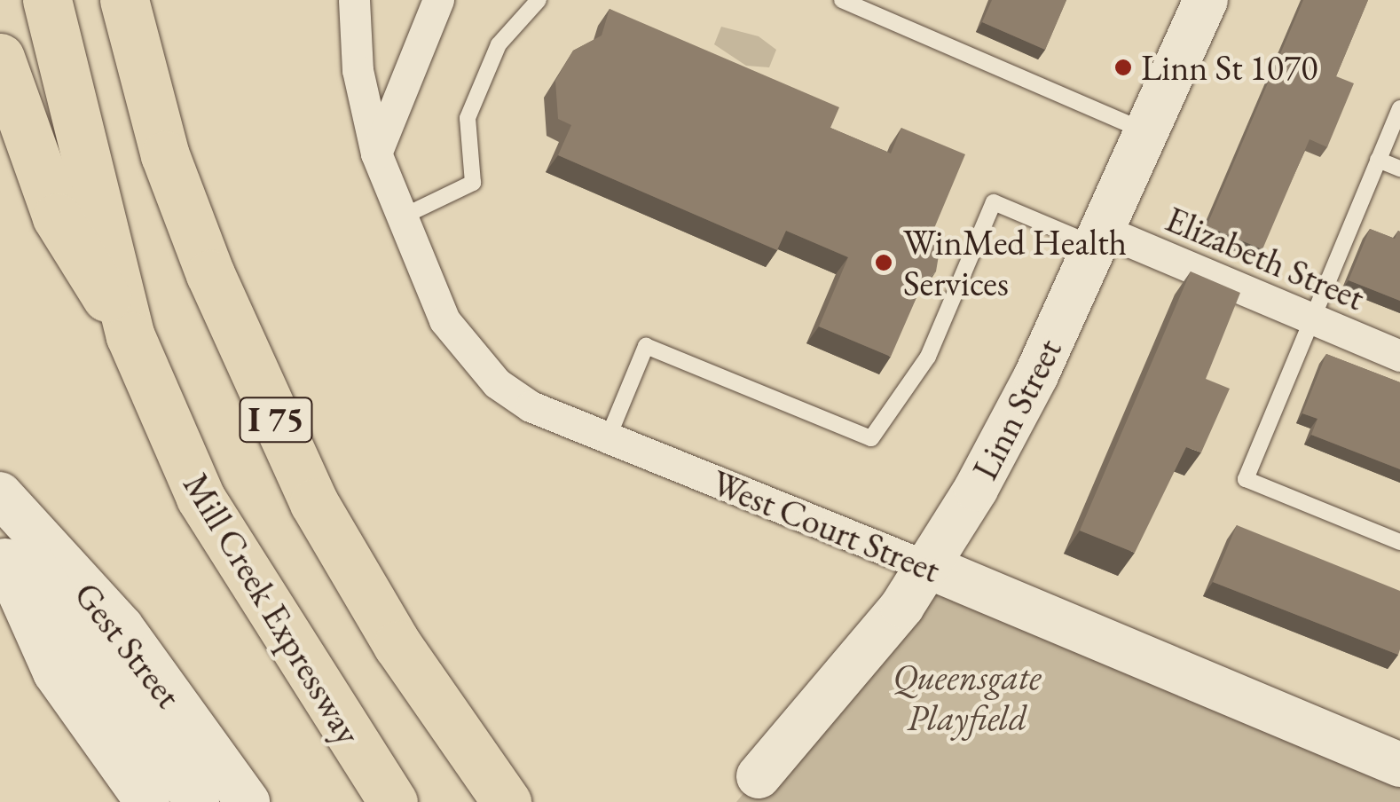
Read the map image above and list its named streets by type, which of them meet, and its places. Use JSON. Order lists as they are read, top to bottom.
{
  "streets": {
    "highway": ["I 75", "Mill Creek Expressway"],
    "street": [
      "Elizabeth Street",
      "Linn Street",
      "West Court Street",
      "Gest Street"
    ]
  },
  "crossings": [
    ["Elizabeth Street", "Linn Street"],
    ["Linn Street", "West Court Street"]
  ],
  "parks": ["Queensgate Playfield"],
  "places": ["Linn St 1070", "WinMed Health Services"]
}
